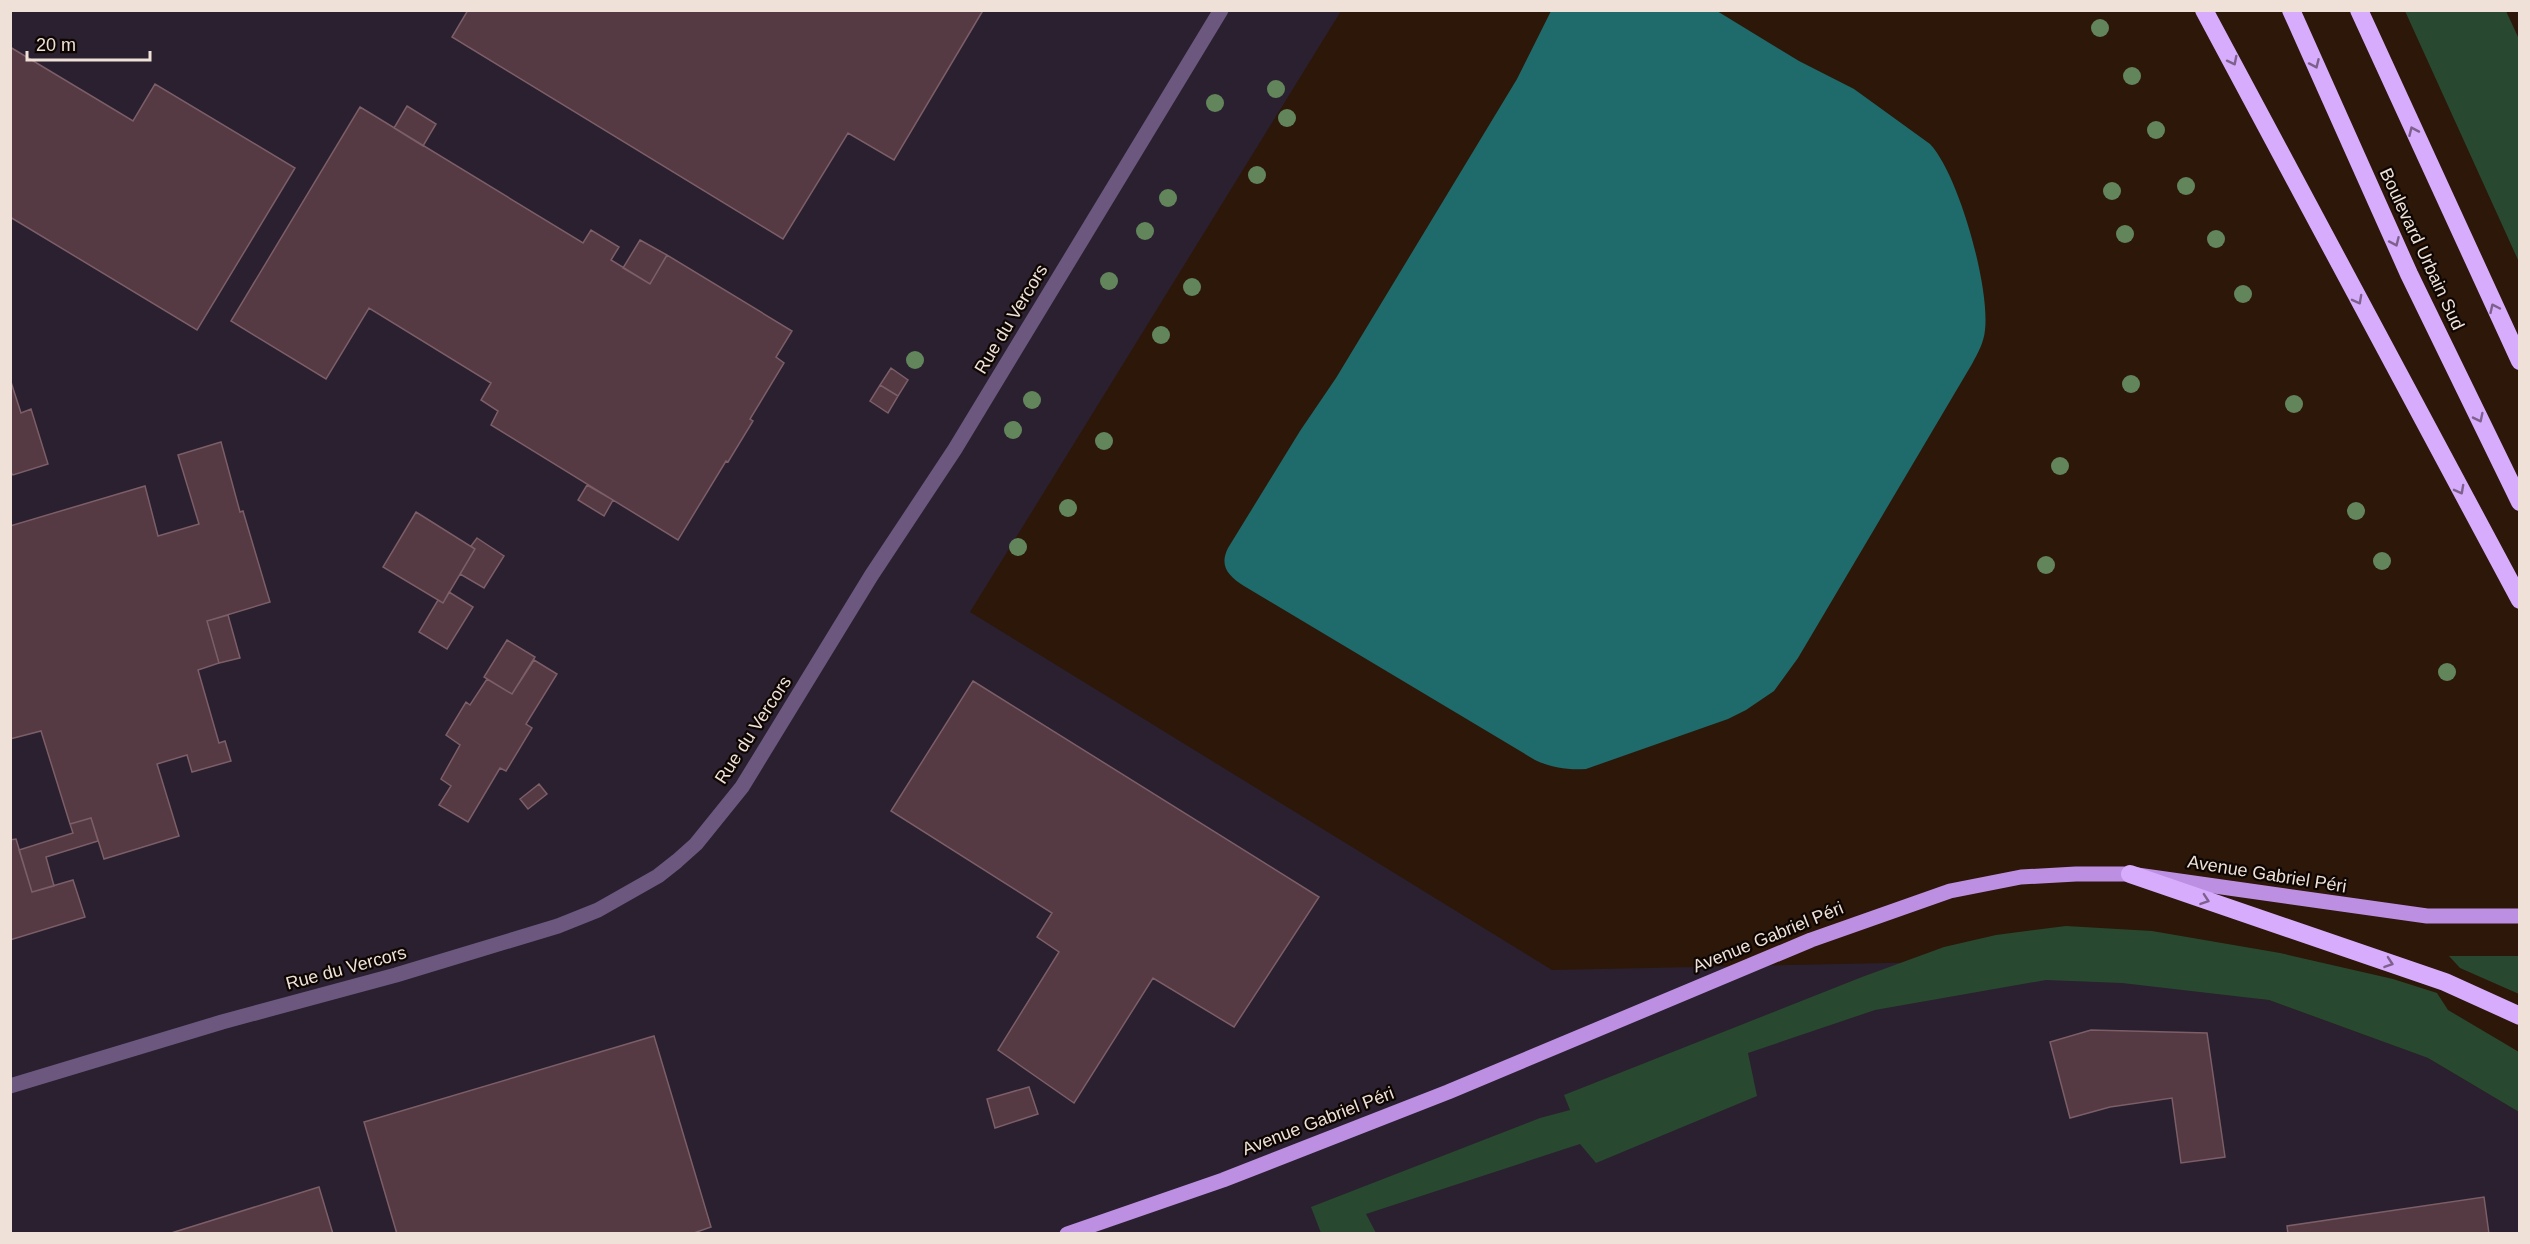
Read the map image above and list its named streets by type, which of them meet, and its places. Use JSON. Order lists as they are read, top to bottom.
{
  "streets": {
    "highway": ["Boulevard Urbain Sud"],
    "main road": ["Avenue Gabriel Péri"],
    "street": ["Rue du Vercors"]
  },
  "scale_bar": "20 m"
}
